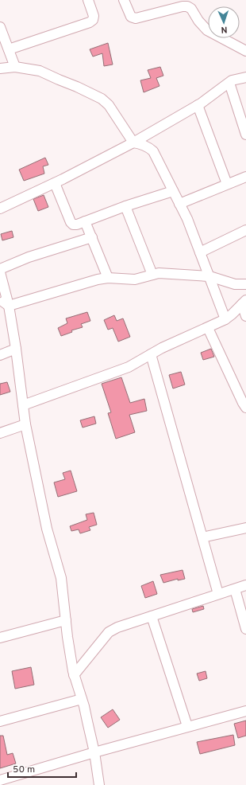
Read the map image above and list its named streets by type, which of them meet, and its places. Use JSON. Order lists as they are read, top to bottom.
{
  "scale_bar": "50 m",
  "north": "bottom"
}
